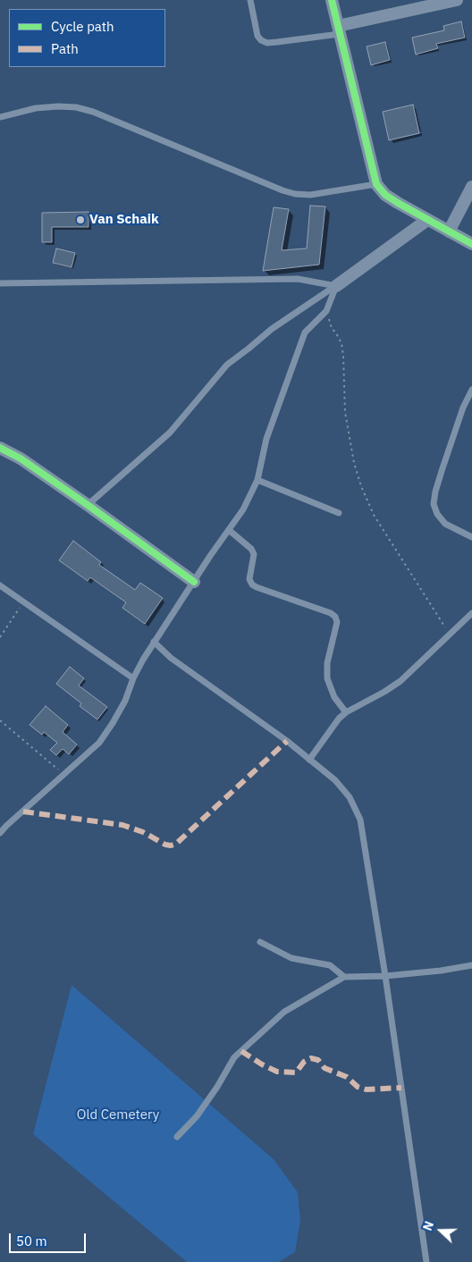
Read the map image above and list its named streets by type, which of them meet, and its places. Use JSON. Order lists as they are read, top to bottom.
{
  "parks": ["Old Cemetery"],
  "places": ["Van Schaik"],
  "legend": ["Cycle path", "Path"],
  "scale_bar": "50 m",
  "north": "left"
}
